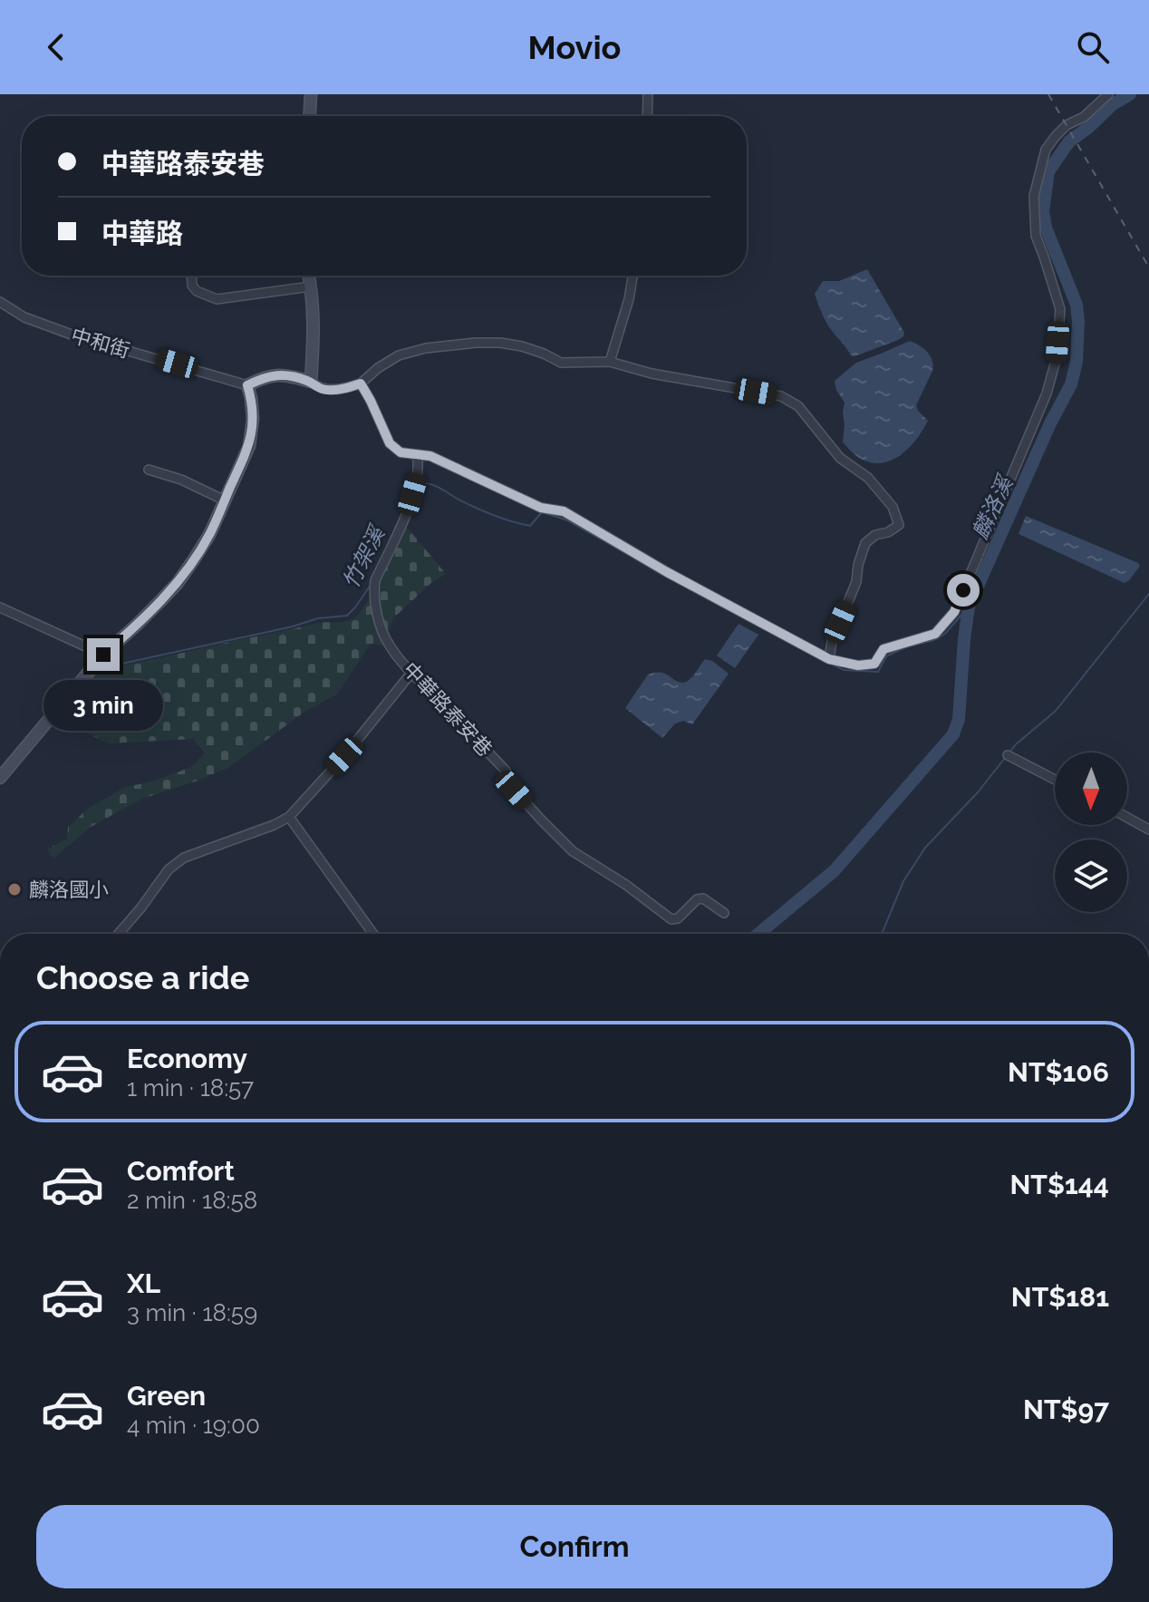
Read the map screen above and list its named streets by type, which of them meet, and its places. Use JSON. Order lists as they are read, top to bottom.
{
  "streets": {
    "street": ["中和街", "中華路泰安巷"]
  },
  "water": ["麟洛溪", "竹架溪"],
  "places": ["麟洛國小"],
  "north": "bottom",
  "page": {
    "header": "Movio",
    "banner": ["中華路泰安巷", "中華路"],
    "bubble": "3 min",
    "heading": "Choose a ride",
    "list": [
      {
        "name": "Economy",
        "note": "1 min · 18:57",
        "value": "NT$106"
      },
      {
        "name": "Comfort",
        "note": "2 min · 18:58",
        "value": "NT$144"
      },
      {
        "name": "XL",
        "note": "3 min · 18:59",
        "value": "NT$181"
      },
      {
        "name": "Green",
        "note": "4 min · 19:00",
        "value": "NT$97"
      }
    ],
    "buttons": "Confirm"
  }
}
